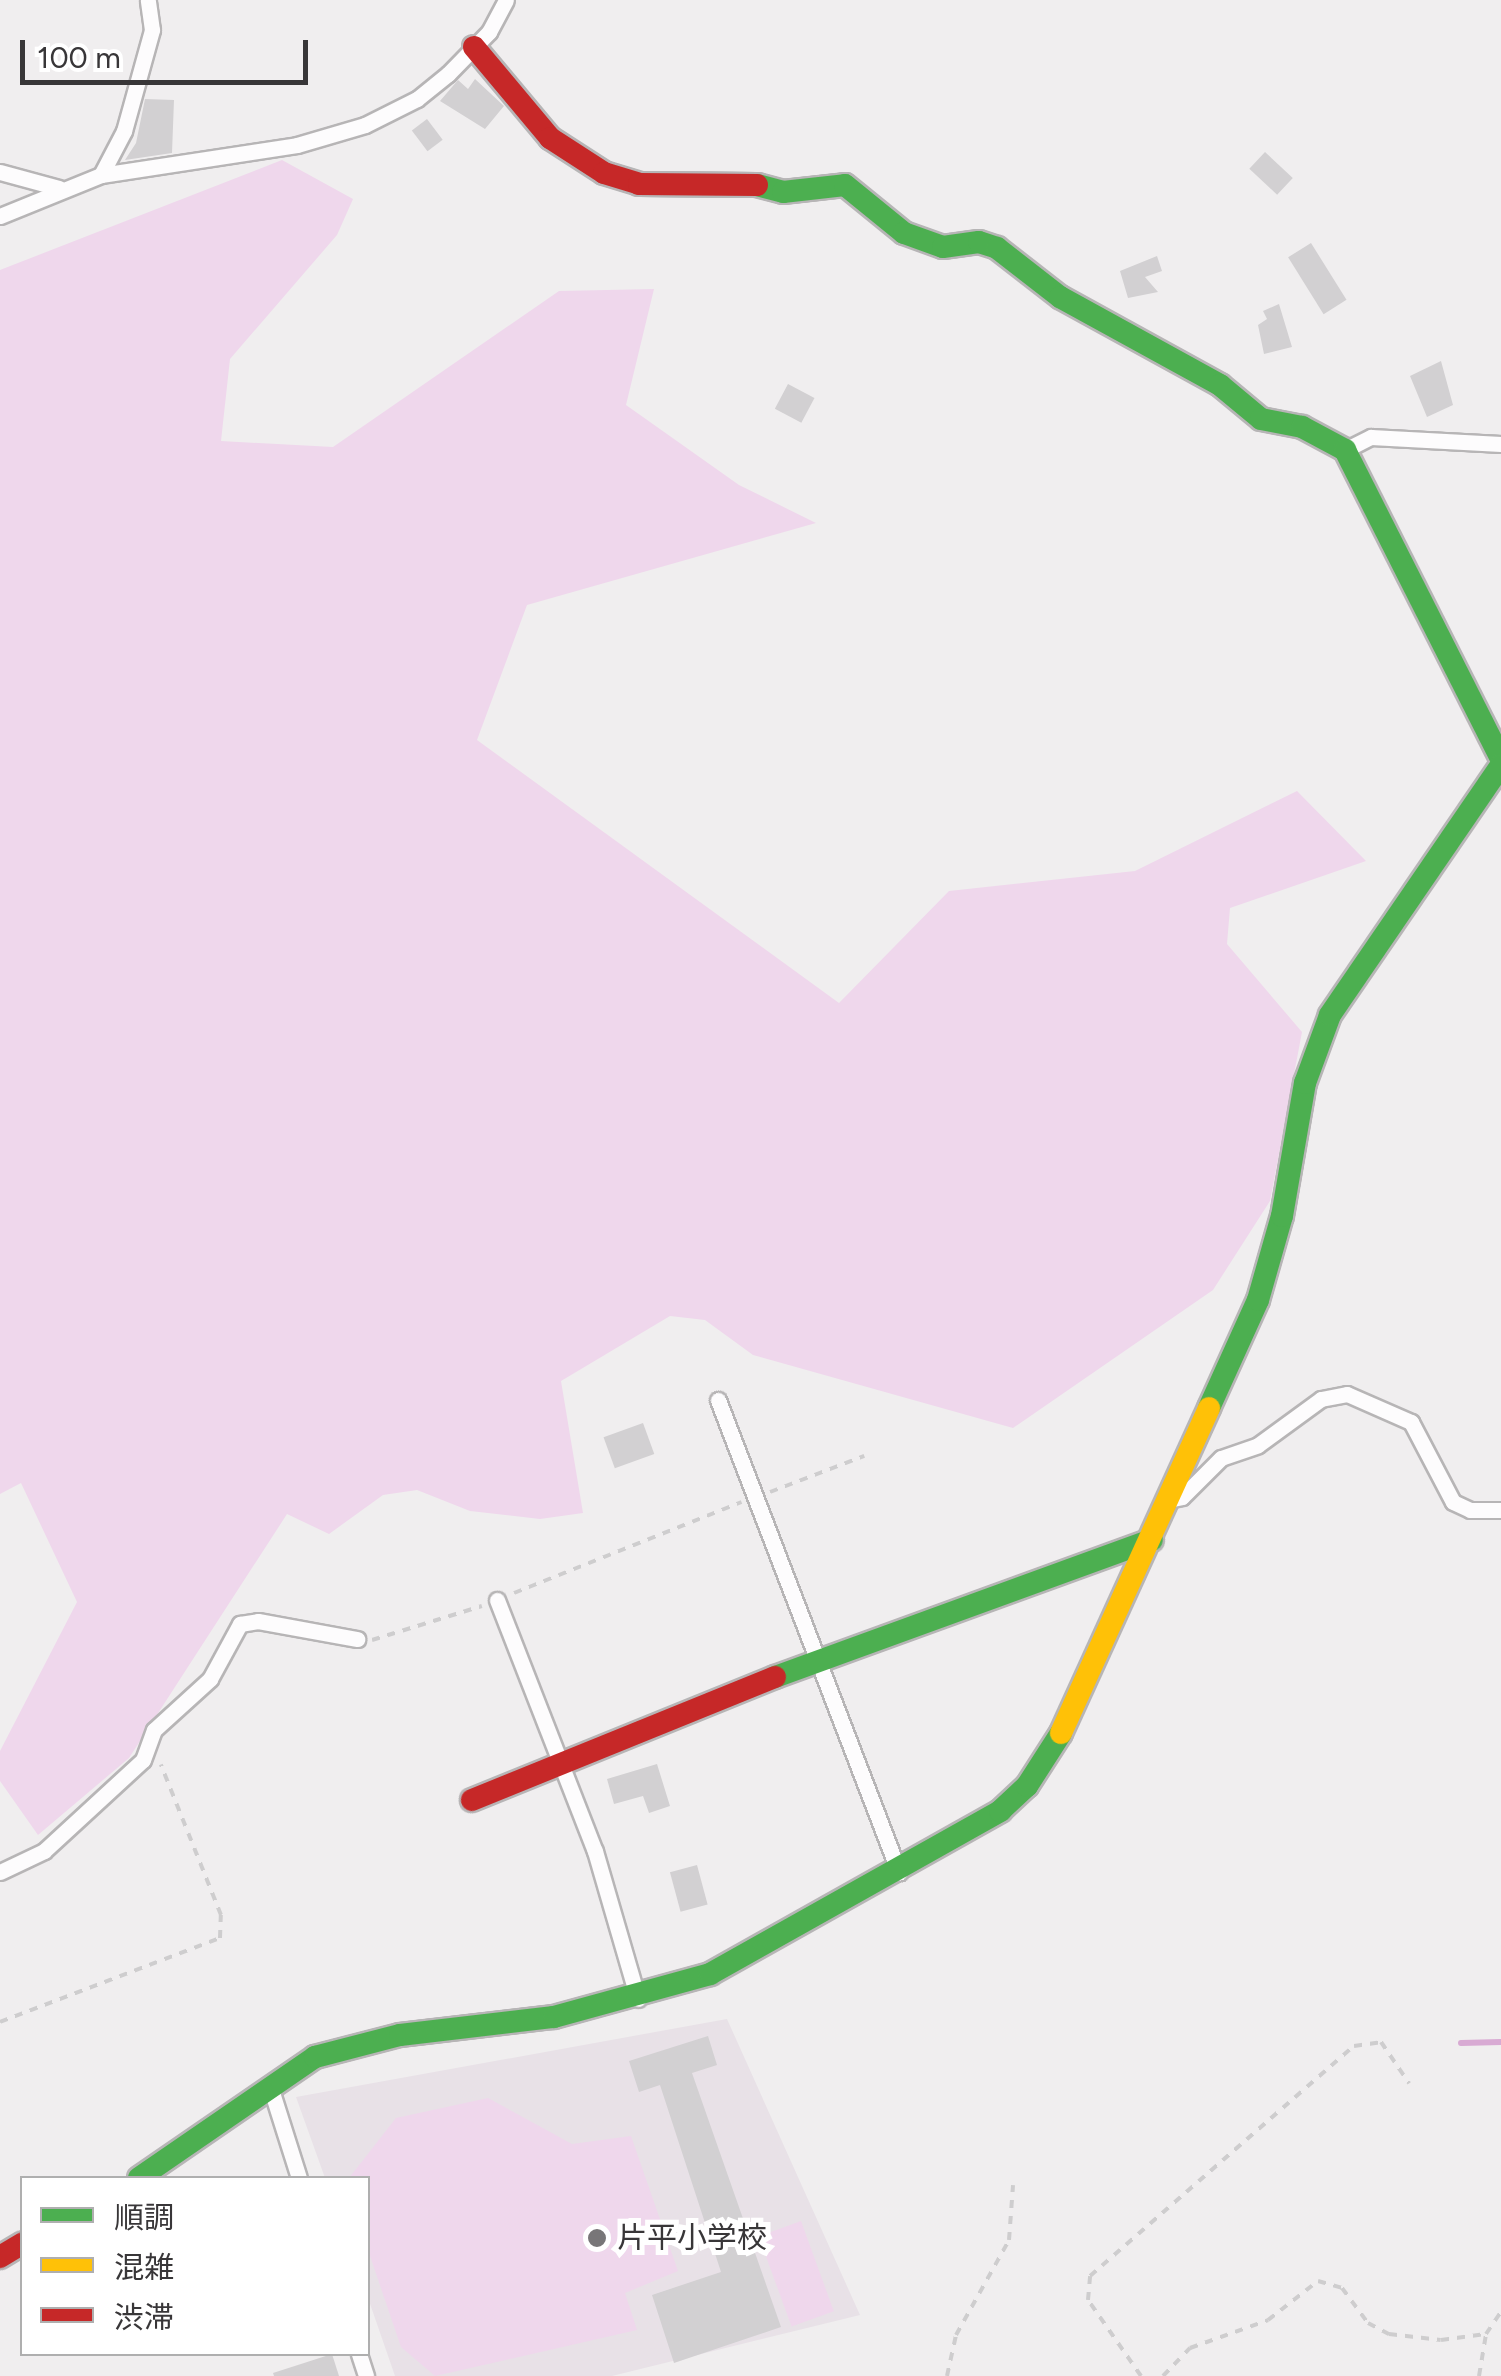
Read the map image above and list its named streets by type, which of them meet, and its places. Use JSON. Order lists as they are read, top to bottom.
{
  "places": ["片平小学校"],
  "legend": ["順調", "混雑", "渋滞"],
  "scale_bar": "100 m"
}
